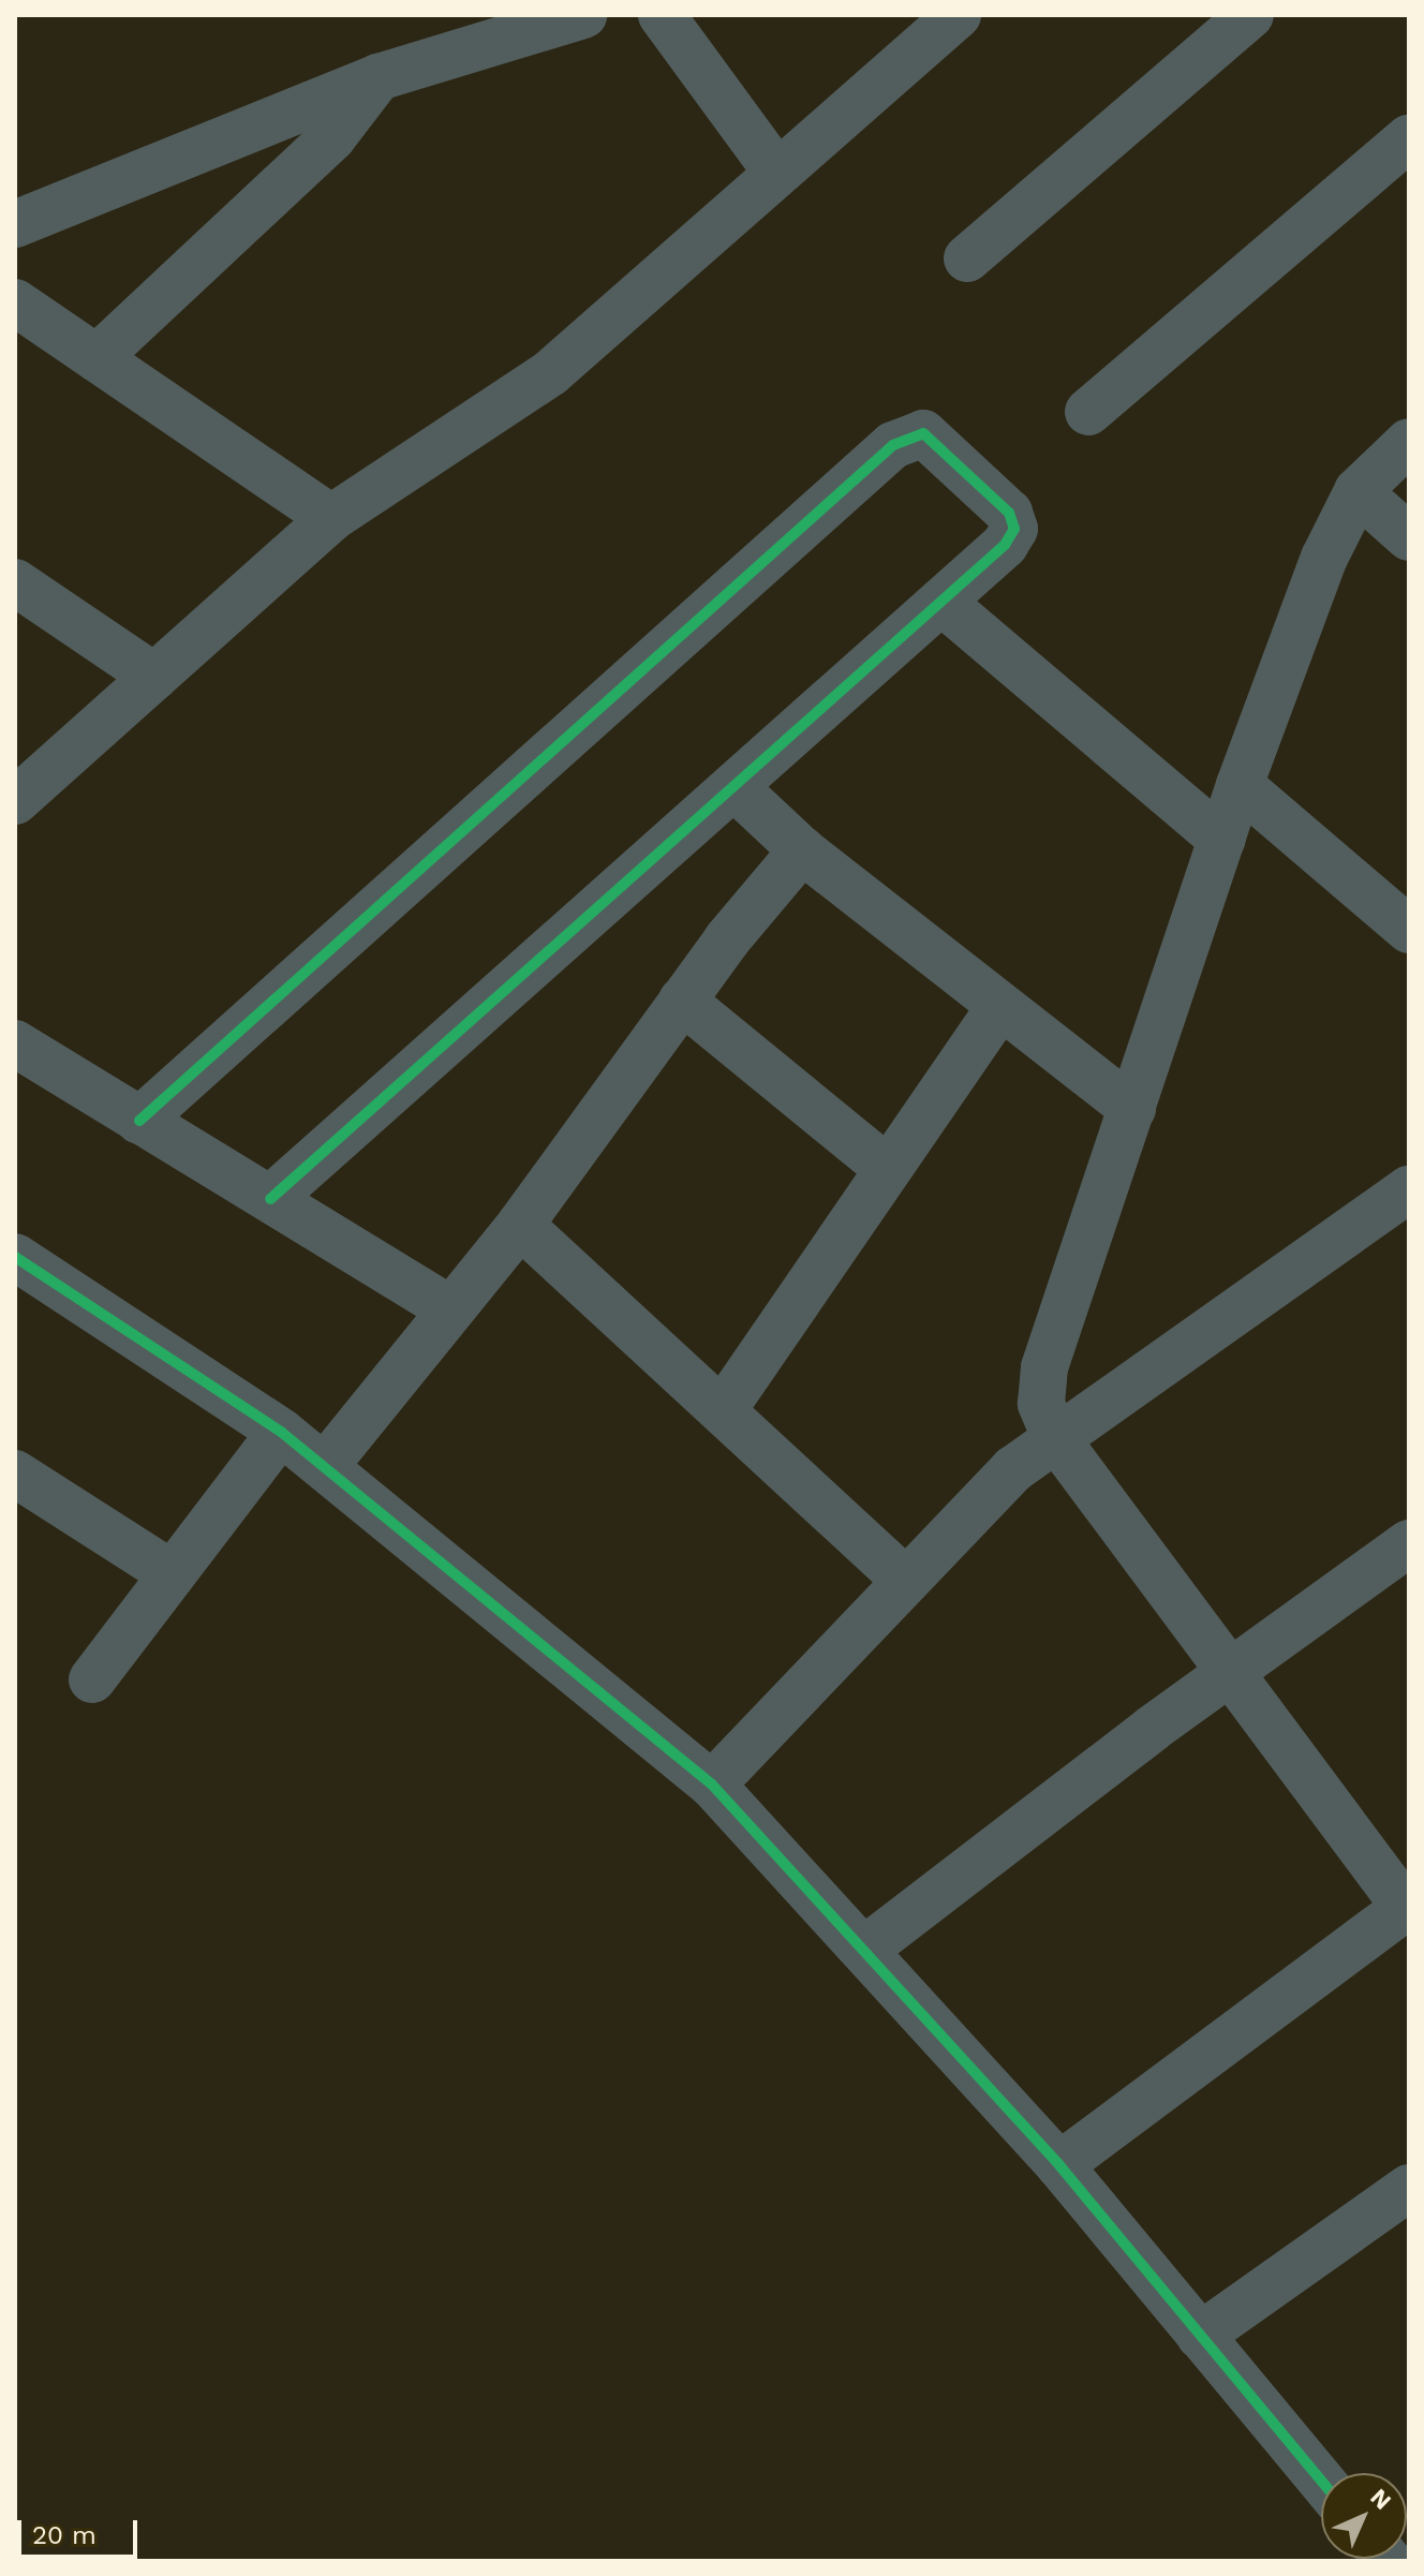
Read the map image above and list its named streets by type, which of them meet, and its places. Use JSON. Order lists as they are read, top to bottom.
{
  "scale_bar": "20 m",
  "north": "top right"
}
